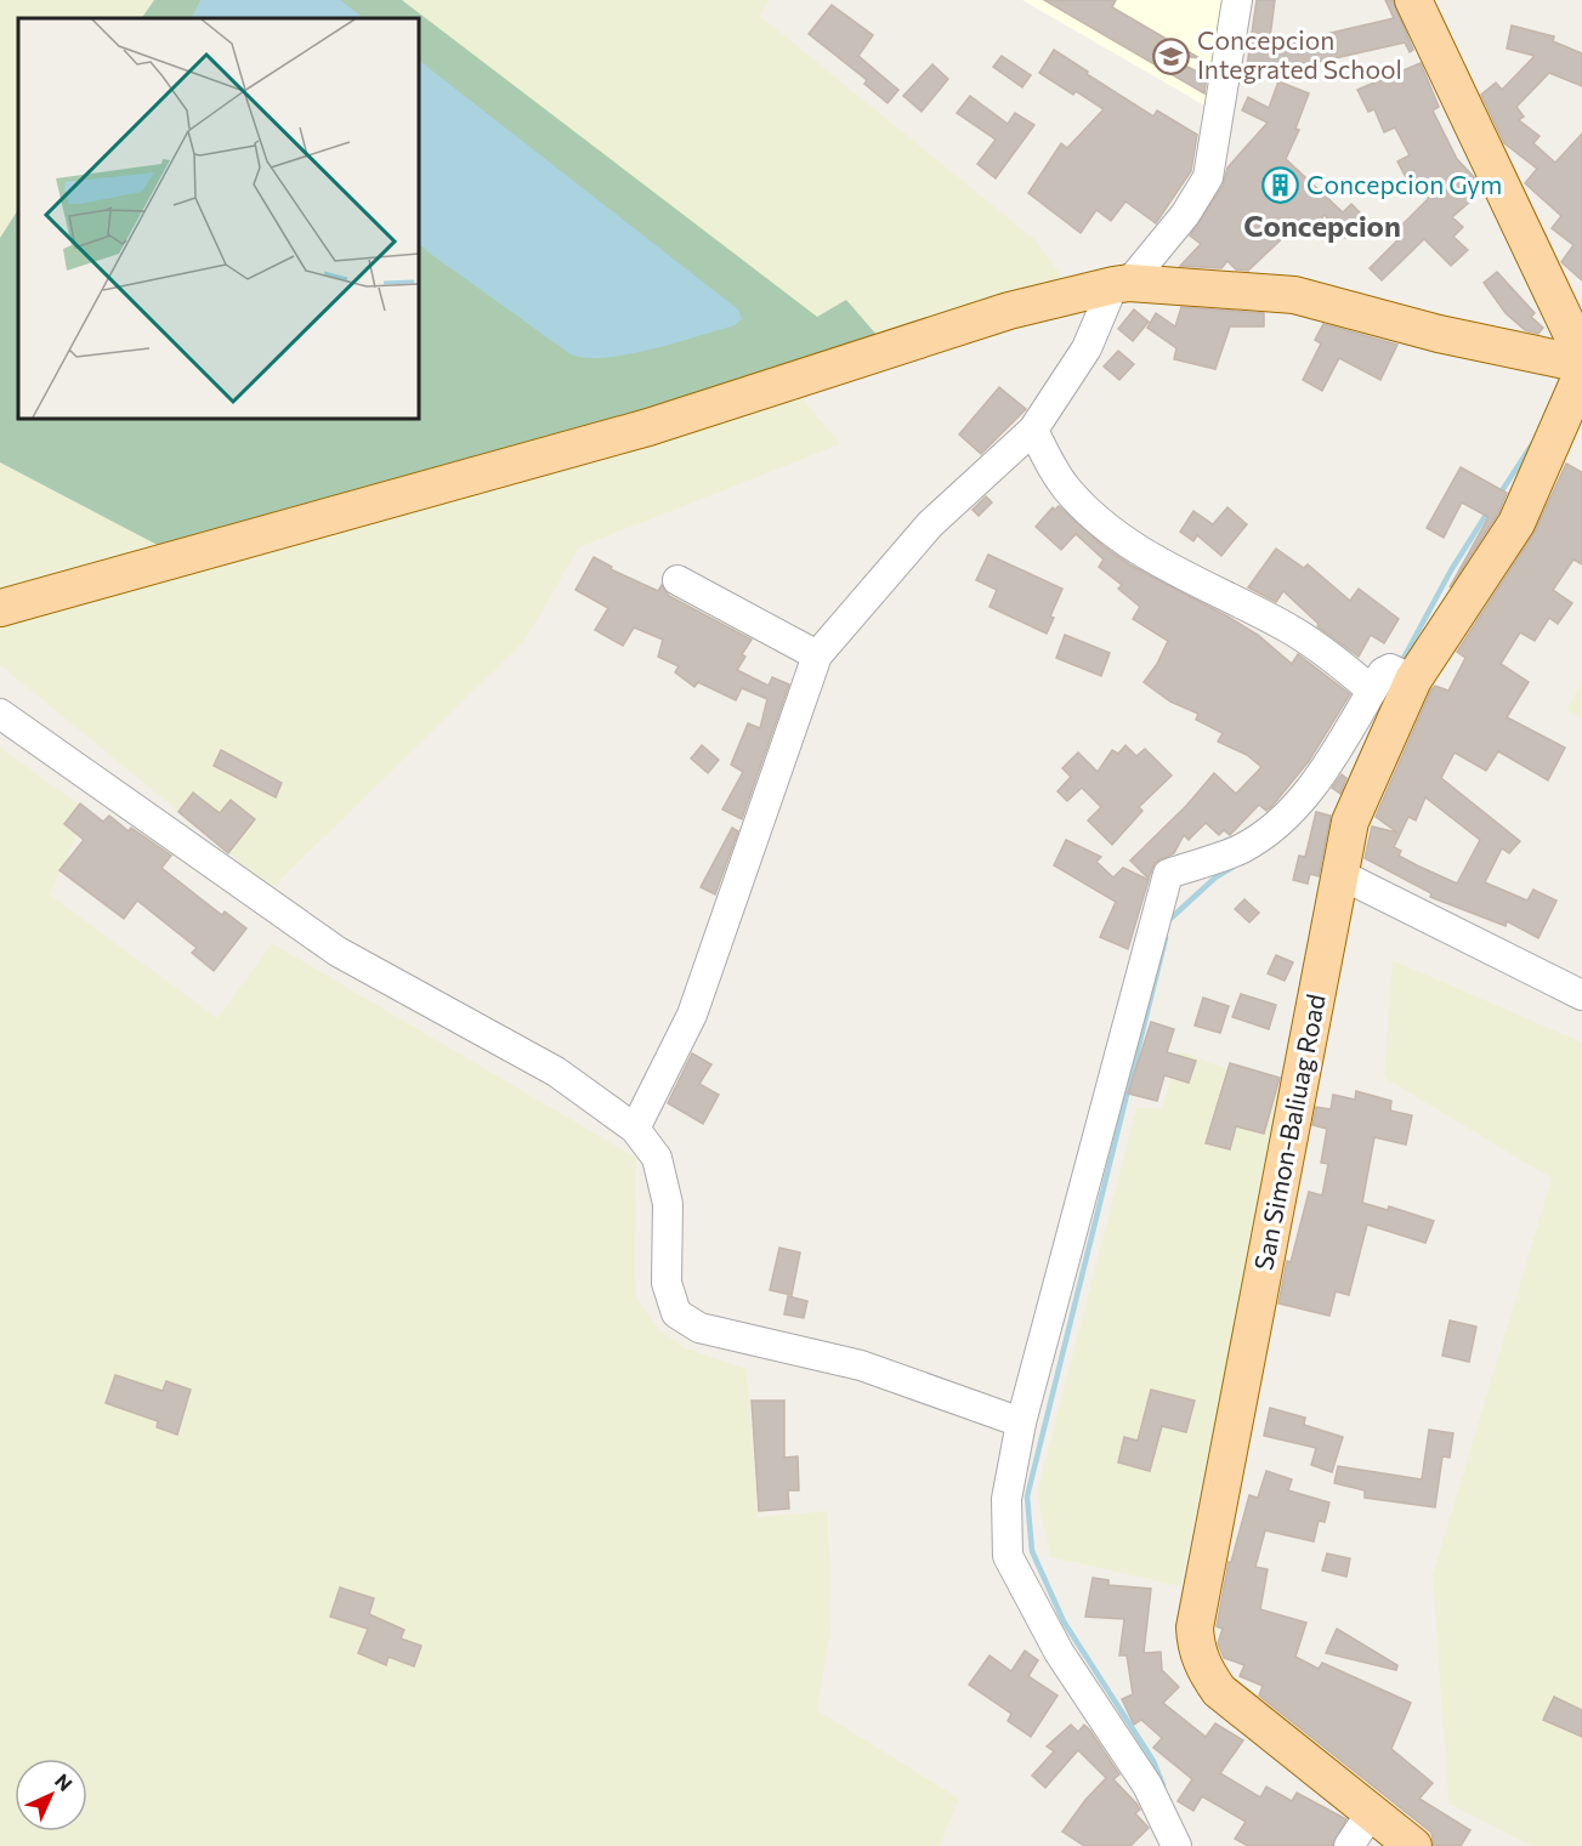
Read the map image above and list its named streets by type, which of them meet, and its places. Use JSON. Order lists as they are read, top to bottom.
{
  "streets": {
    "main road": ["San Simon-Baliuag Road"]
  },
  "districts": ["Concepcion"],
  "places": {
    "school or university": ["Concepcion Integrated School"],
    "building": ["Concepcion Gym"]
  },
  "north": "top right"
}
